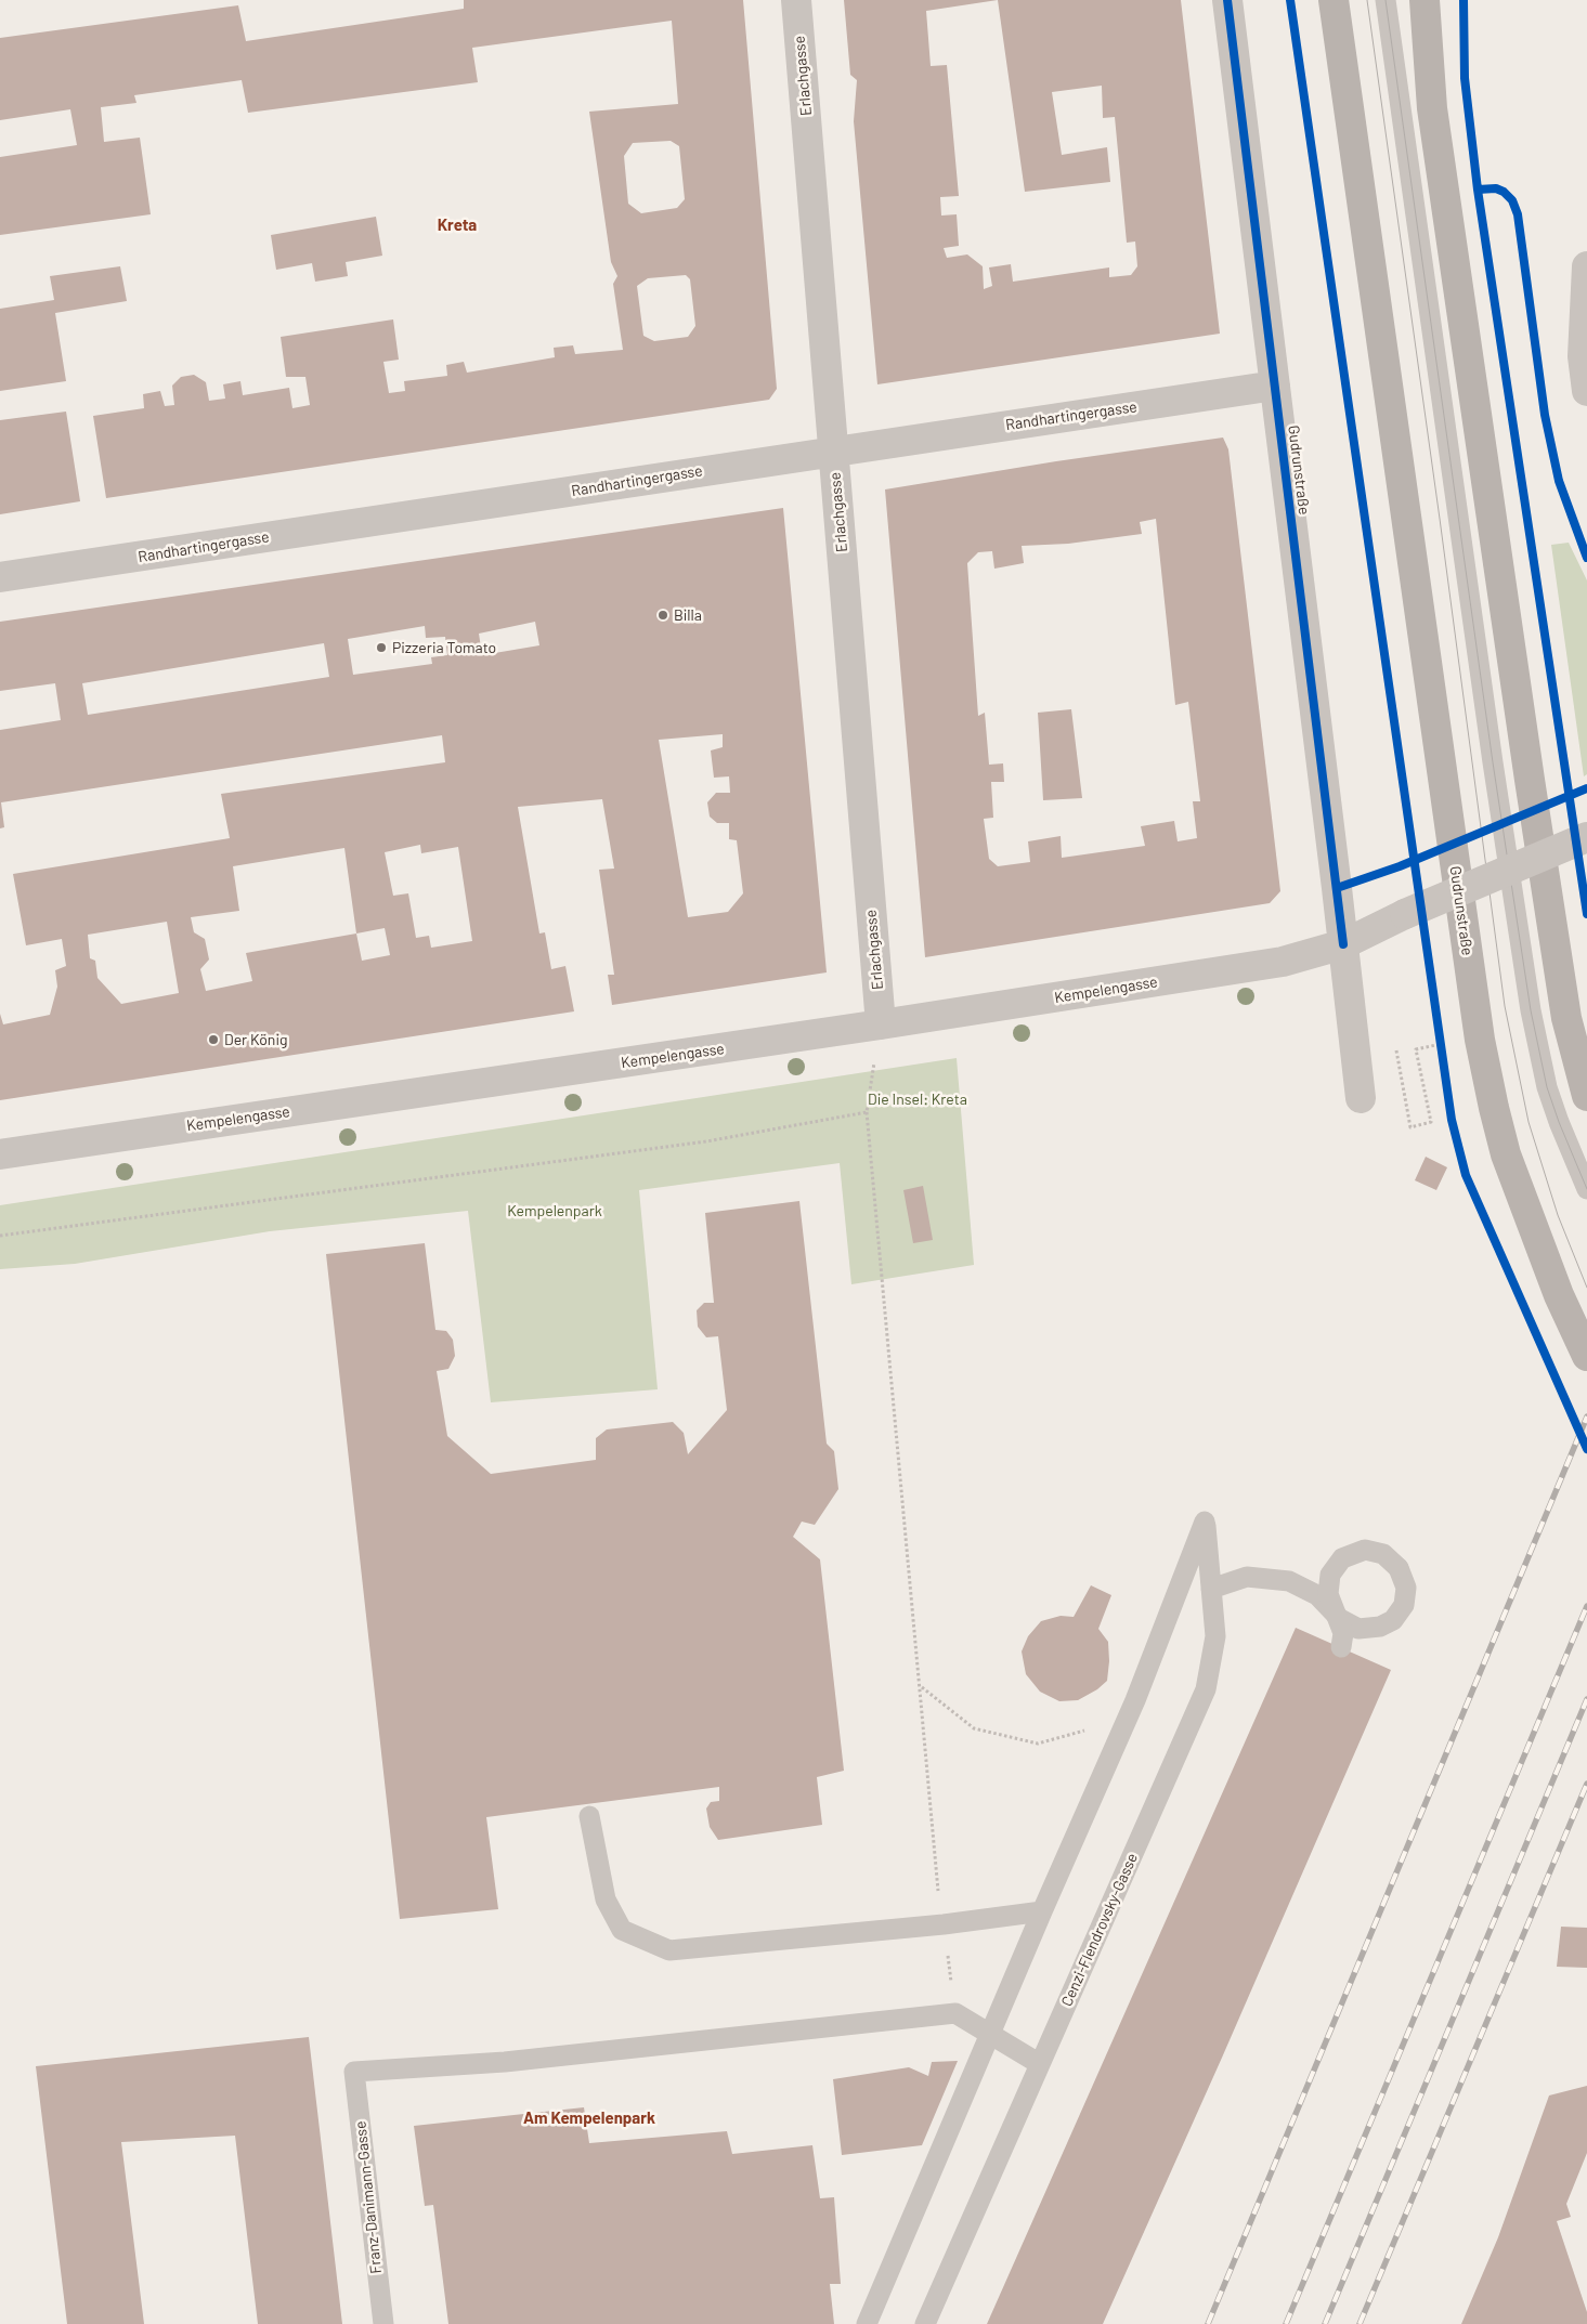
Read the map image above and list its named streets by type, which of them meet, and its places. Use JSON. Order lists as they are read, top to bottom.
{
  "streets": {
    "main road": ["Gudrunstraße"],
    "street": ["Erlachgasse", "Randhartingergasse", "Kempelengasse"],
    "lane": ["Cenzi-Flendrovsky-Gasse", "Franz-Danimann-Gasse"]
  },
  "crossings": [
    ["Erlachgasse", "Randhartingergasse"],
    ["Erlachgasse", "Kempelengasse"],
    ["Randhartingergasse", "Gudrunstraße"],
    ["Gudrunstraße", "Kempelengasse"]
  ],
  "districts": ["Kreta", "Am Kempelenpark"],
  "parks": ["Die Insel: Kreta", "Kempelenpark"],
  "places": ["Billa", "Pizzeria Tomato", "Der König"]
}
